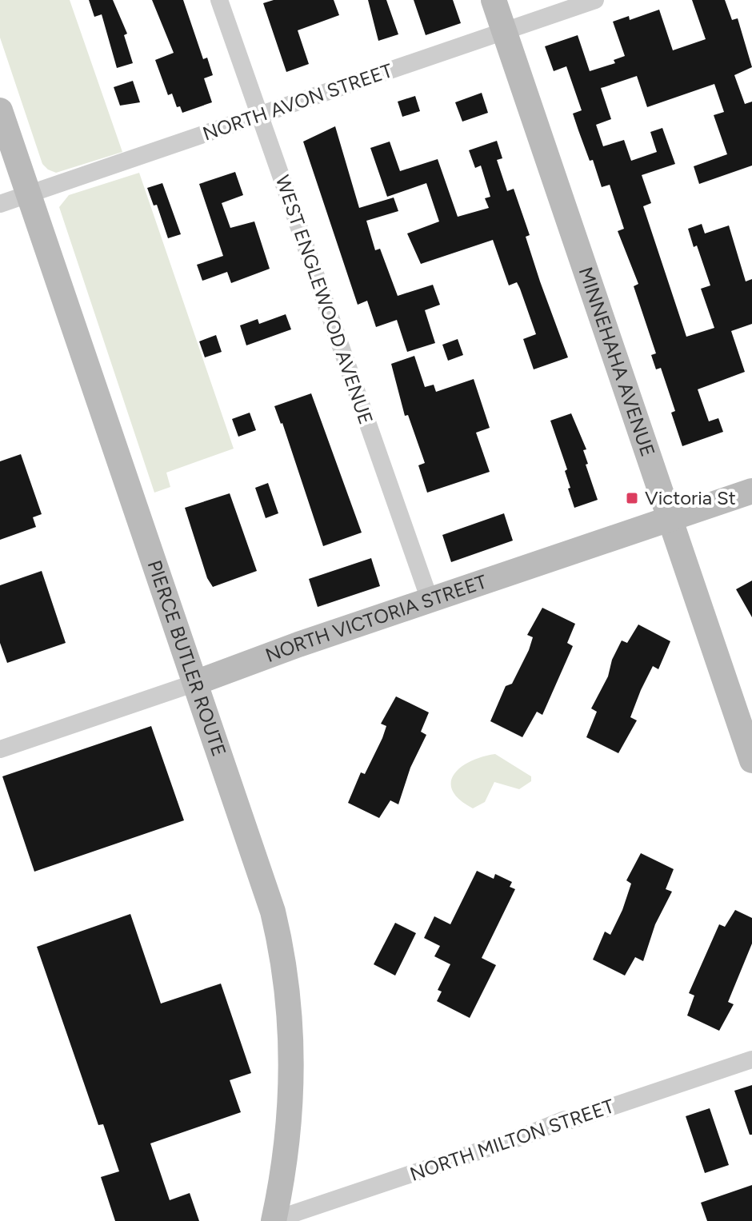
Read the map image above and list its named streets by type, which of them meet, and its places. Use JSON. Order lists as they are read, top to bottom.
{
  "streets": {
    "street": [
      "NORTH AVON STREET",
      "WEST ENGLEWOOD AVENUE",
      "MINNEHAHA AVENUE",
      "NORTH VICTORIA STREET",
      "PIERCE BUTLER ROUTE",
      "NORTH MILTON STREET"
    ]
  },
  "crossings": [
    ["NORTH AVON STREET", "WEST ENGLEWOOD AVENUE"],
    ["NORTH AVON STREET", "MINNEHAHA AVENUE"],
    ["NORTH AVON STREET", "PIERCE BUTLER ROUTE"],
    ["WEST ENGLEWOOD AVENUE", "NORTH VICTORIA STREET"],
    ["MINNEHAHA AVENUE", "NORTH VICTORIA STREET"],
    ["NORTH VICTORIA STREET", "PIERCE BUTLER ROUTE"],
    ["PIERCE BUTLER ROUTE", "NORTH MILTON STREET"]
  ],
  "places": {
    "transit": ["Victoria St"]
  }
}
